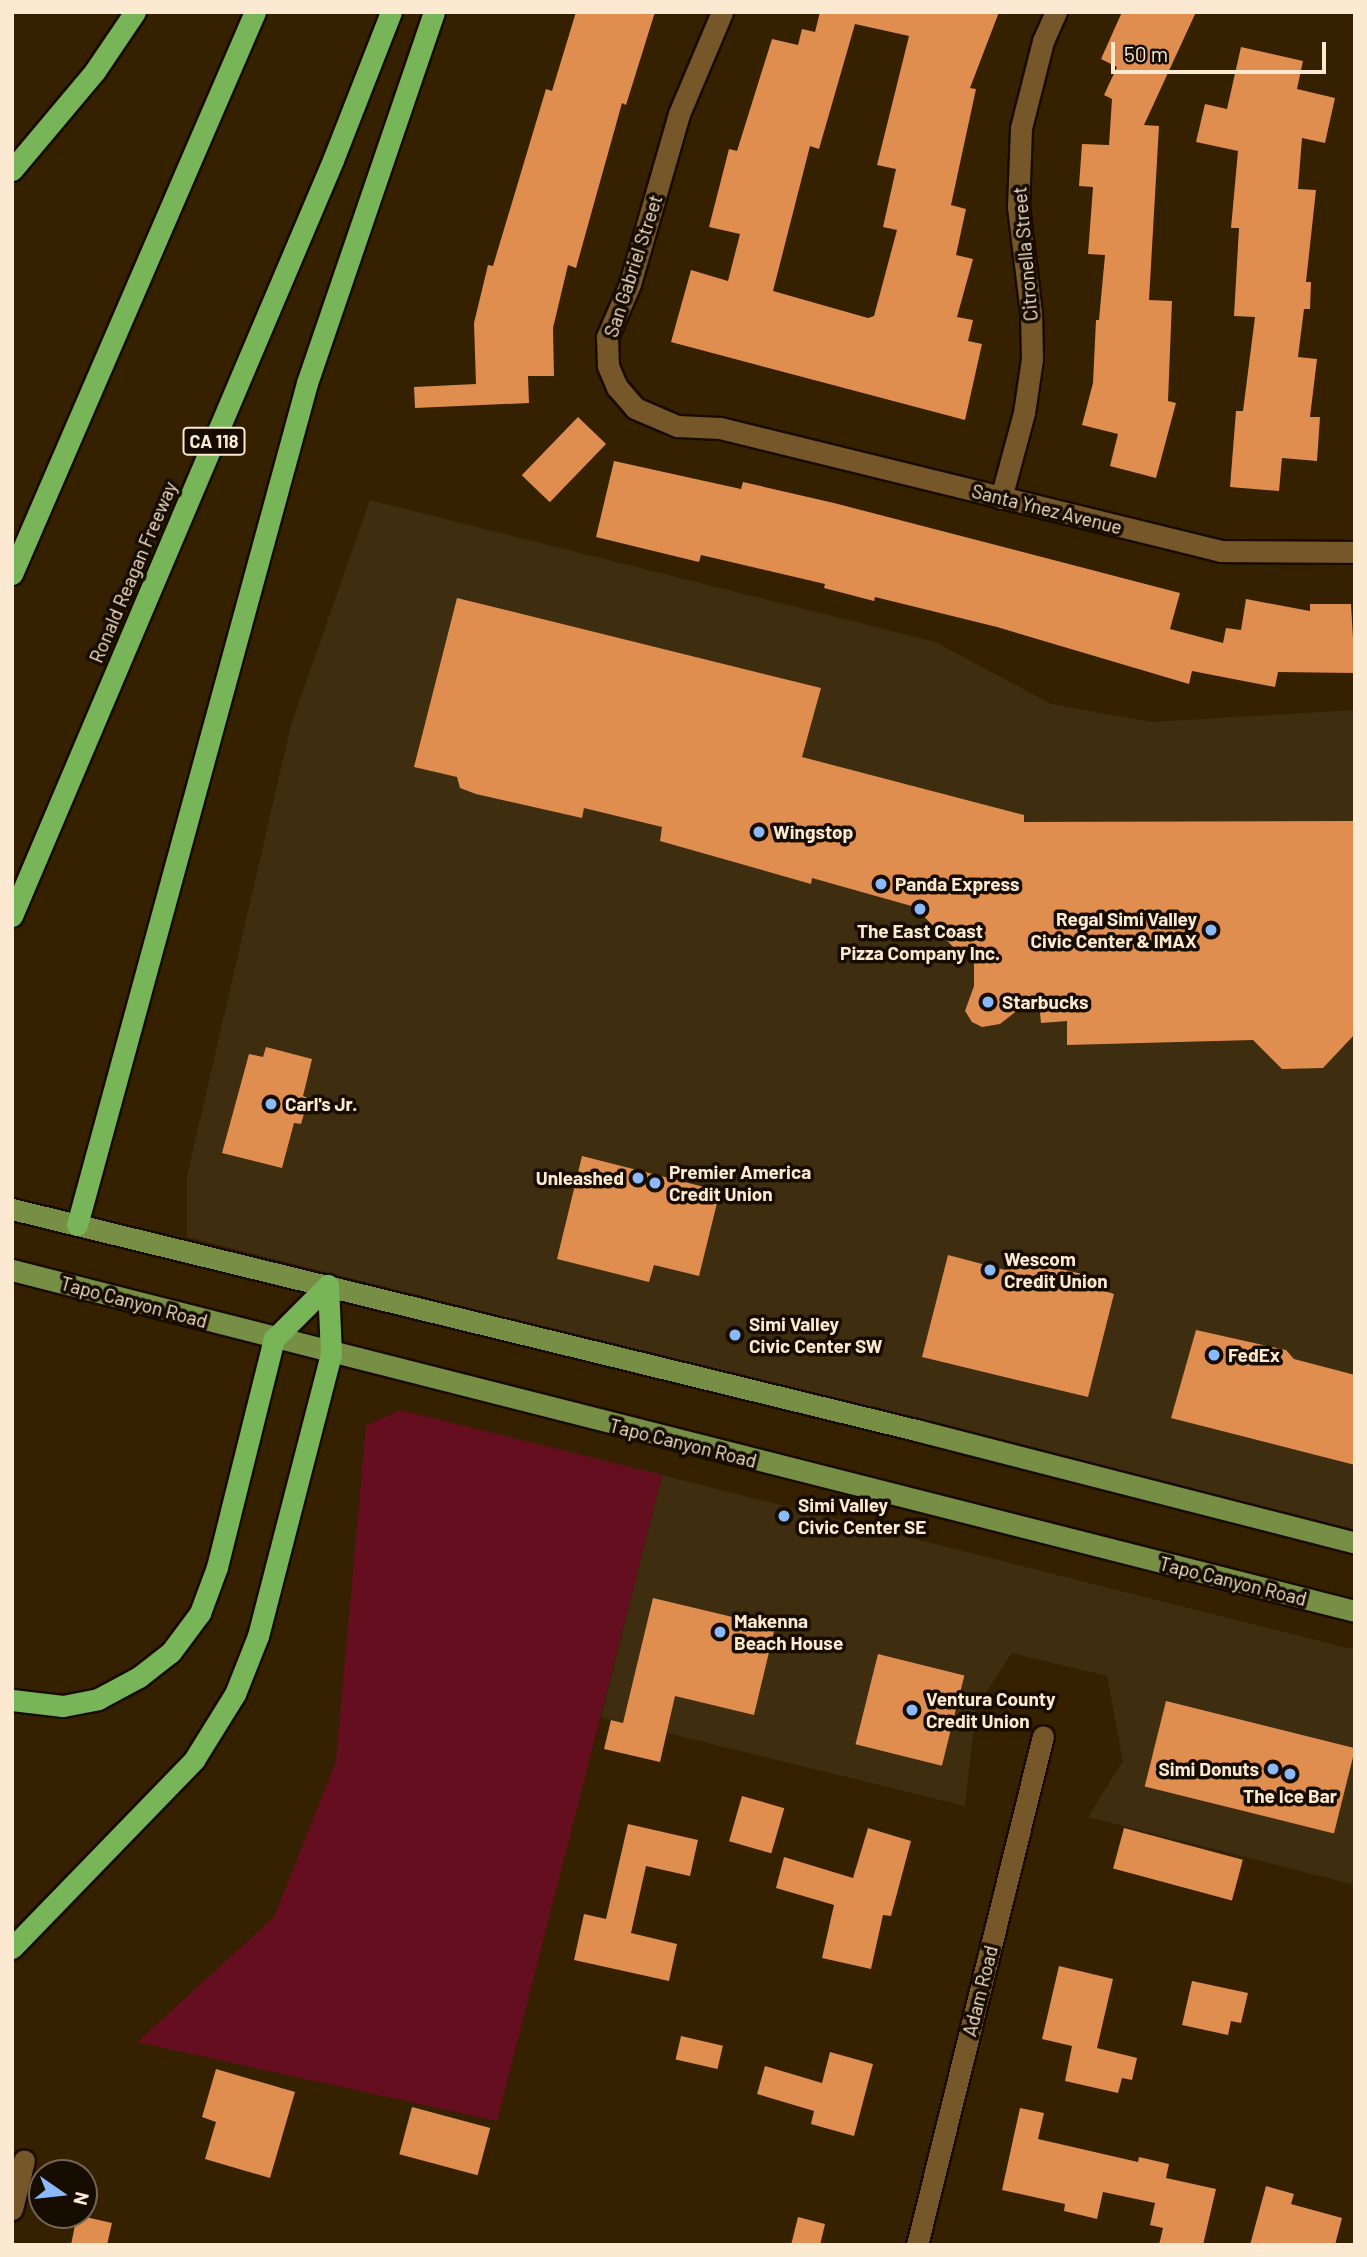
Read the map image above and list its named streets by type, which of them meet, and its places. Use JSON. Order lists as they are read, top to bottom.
{
  "streets": {
    "highway": ["CA 118", "Ronald Reagan Freeway"],
    "main road": ["Tapo Canyon Road"],
    "street": [
      "Citronella Street",
      "San Gabriel Street",
      "Santa Ynez Avenue",
      "Adam Road"
    ]
  },
  "crossings": [
    ["Citronella Street", "Santa Ynez Avenue"],
    ["San Gabriel Street", "Santa Ynez Avenue"]
  ],
  "places": [
    "Wingstop",
    "Panda Express",
    "The East Coast Pizza Company Inc.",
    "Regal Simi Valley Civic Center & IMAX",
    "Starbucks",
    "Carl's Jr.",
    "Unleashed",
    "Premier America Credit Union",
    "Wescom Credit Union",
    "Simi Valley Civic Center SW",
    "FedEx",
    "Simi Valley Civic Center SE",
    "Makenna Beach House",
    "Ventura County Credit Union",
    "Simi Donuts",
    "The Ice Bar"
  ],
  "scale_bar": "50 m",
  "north": "right"
}
